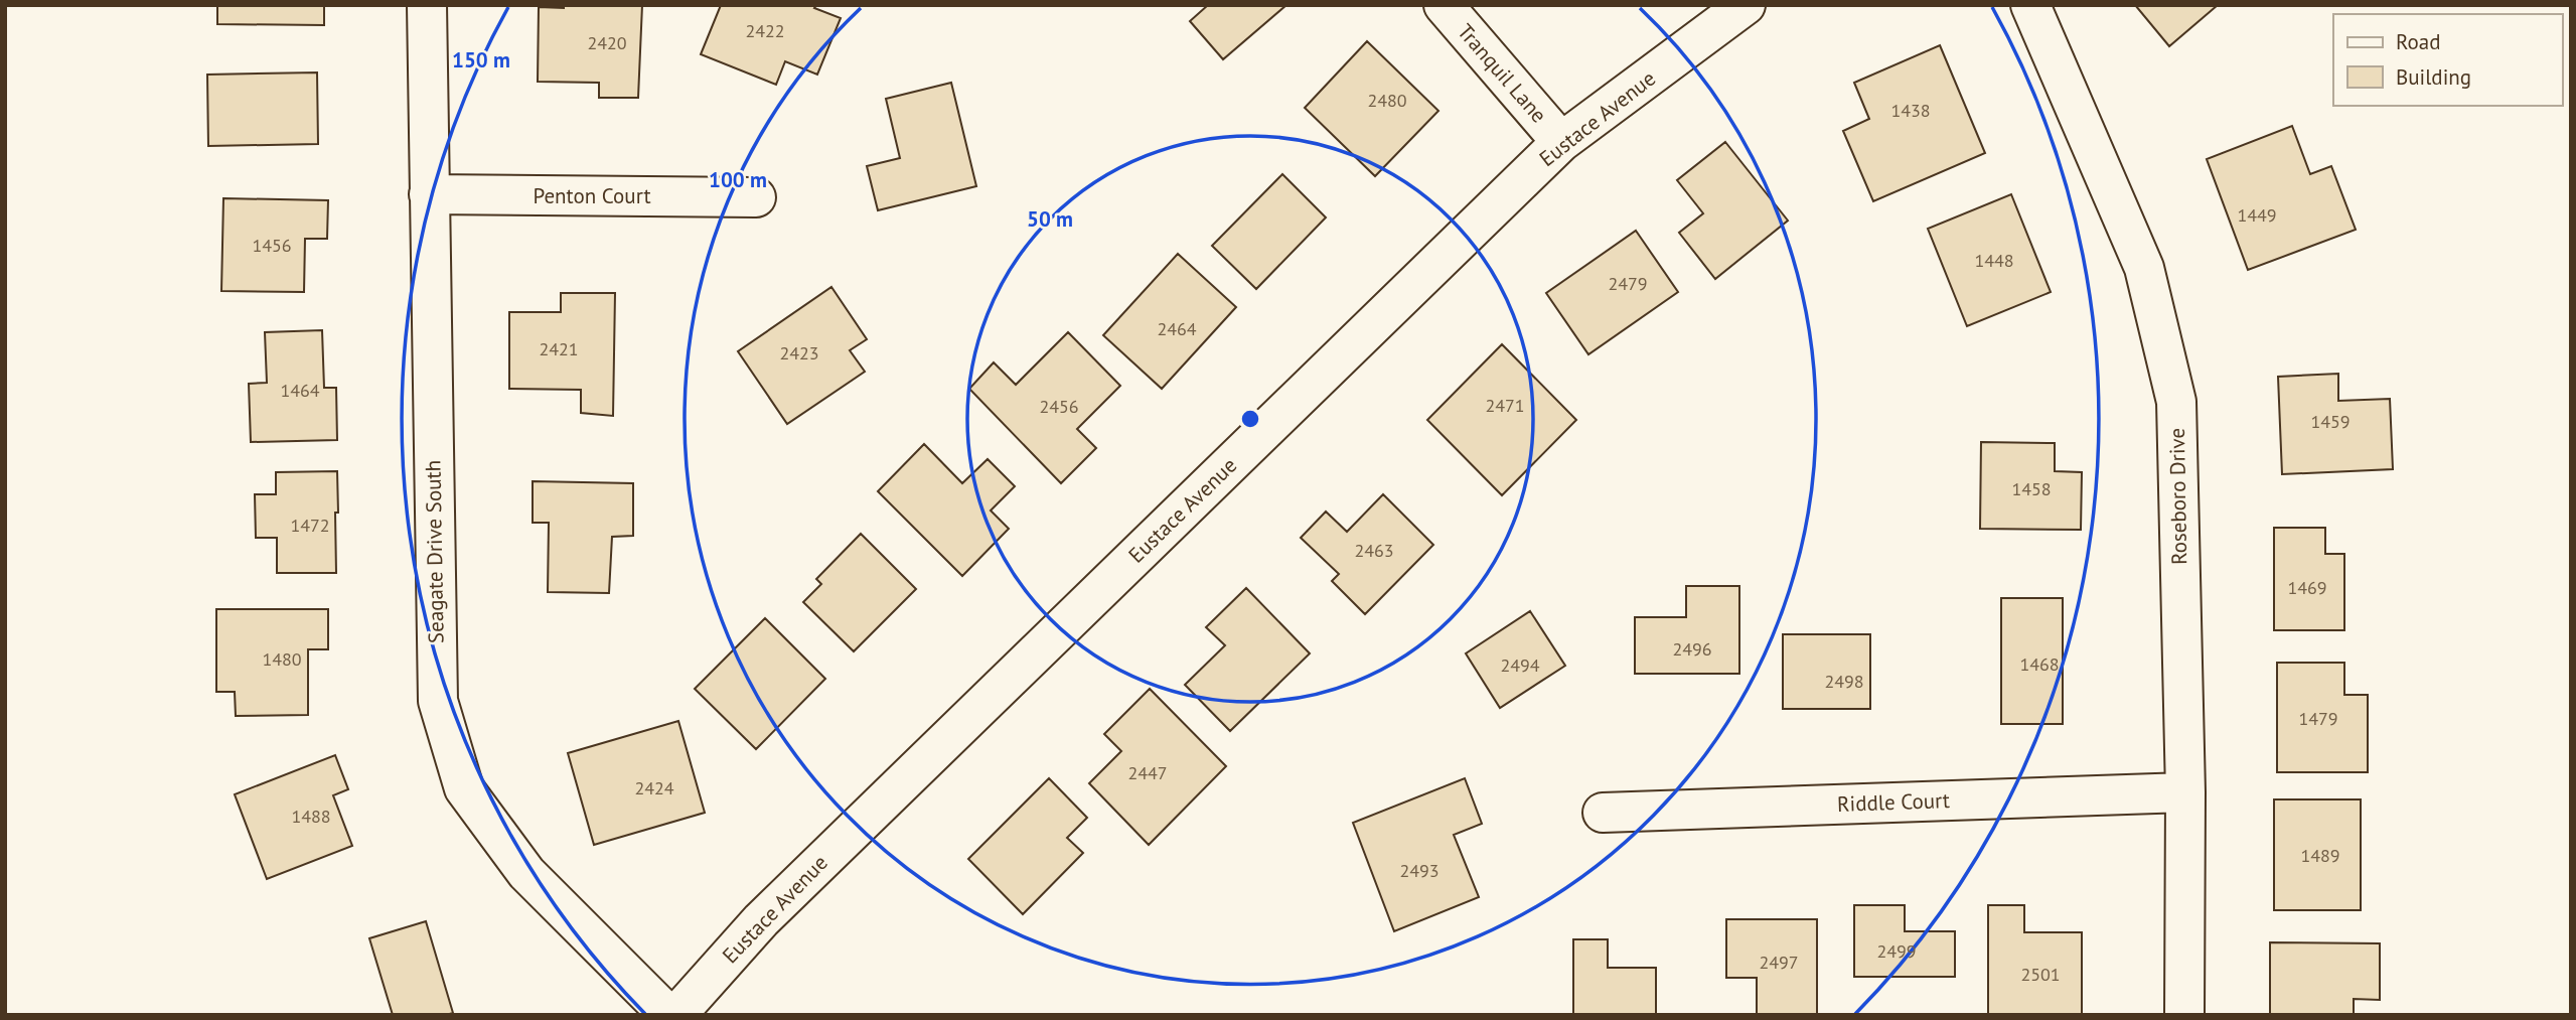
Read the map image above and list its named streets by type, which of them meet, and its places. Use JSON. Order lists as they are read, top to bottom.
{
  "streets": {
    "street": [
      "Tranquil Lane",
      "Eustace Avenue",
      "Penton Court",
      "Roseboro Drive",
      "Seagate Drive South",
      "Riddle Court"
    ]
  },
  "crossings": [
    ["Tranquil Lane", "Eustace Avenue"],
    ["Penton Court", "Seagate Drive South"],
    ["Roseboro Drive", "Riddle Court"]
  ],
  "house_numbers": [
    "2422",
    "2420",
    "2480",
    "1438",
    "1449",
    "1456",
    "1448",
    "2479",
    "2464",
    "2421",
    "2423",
    "1464",
    "2471",
    "2456",
    "1459",
    "1458",
    "1472",
    "2463",
    "1469",
    "2496",
    "1480",
    "1468",
    "2494",
    "2498",
    "1479",
    "2447",
    "2424",
    "1488",
    "1489",
    "2493",
    "2499",
    "2497",
    "2501"
  ],
  "legend": ["Road", "Building"],
  "rings": ["150 m", "100 m", "50 m"]
}
